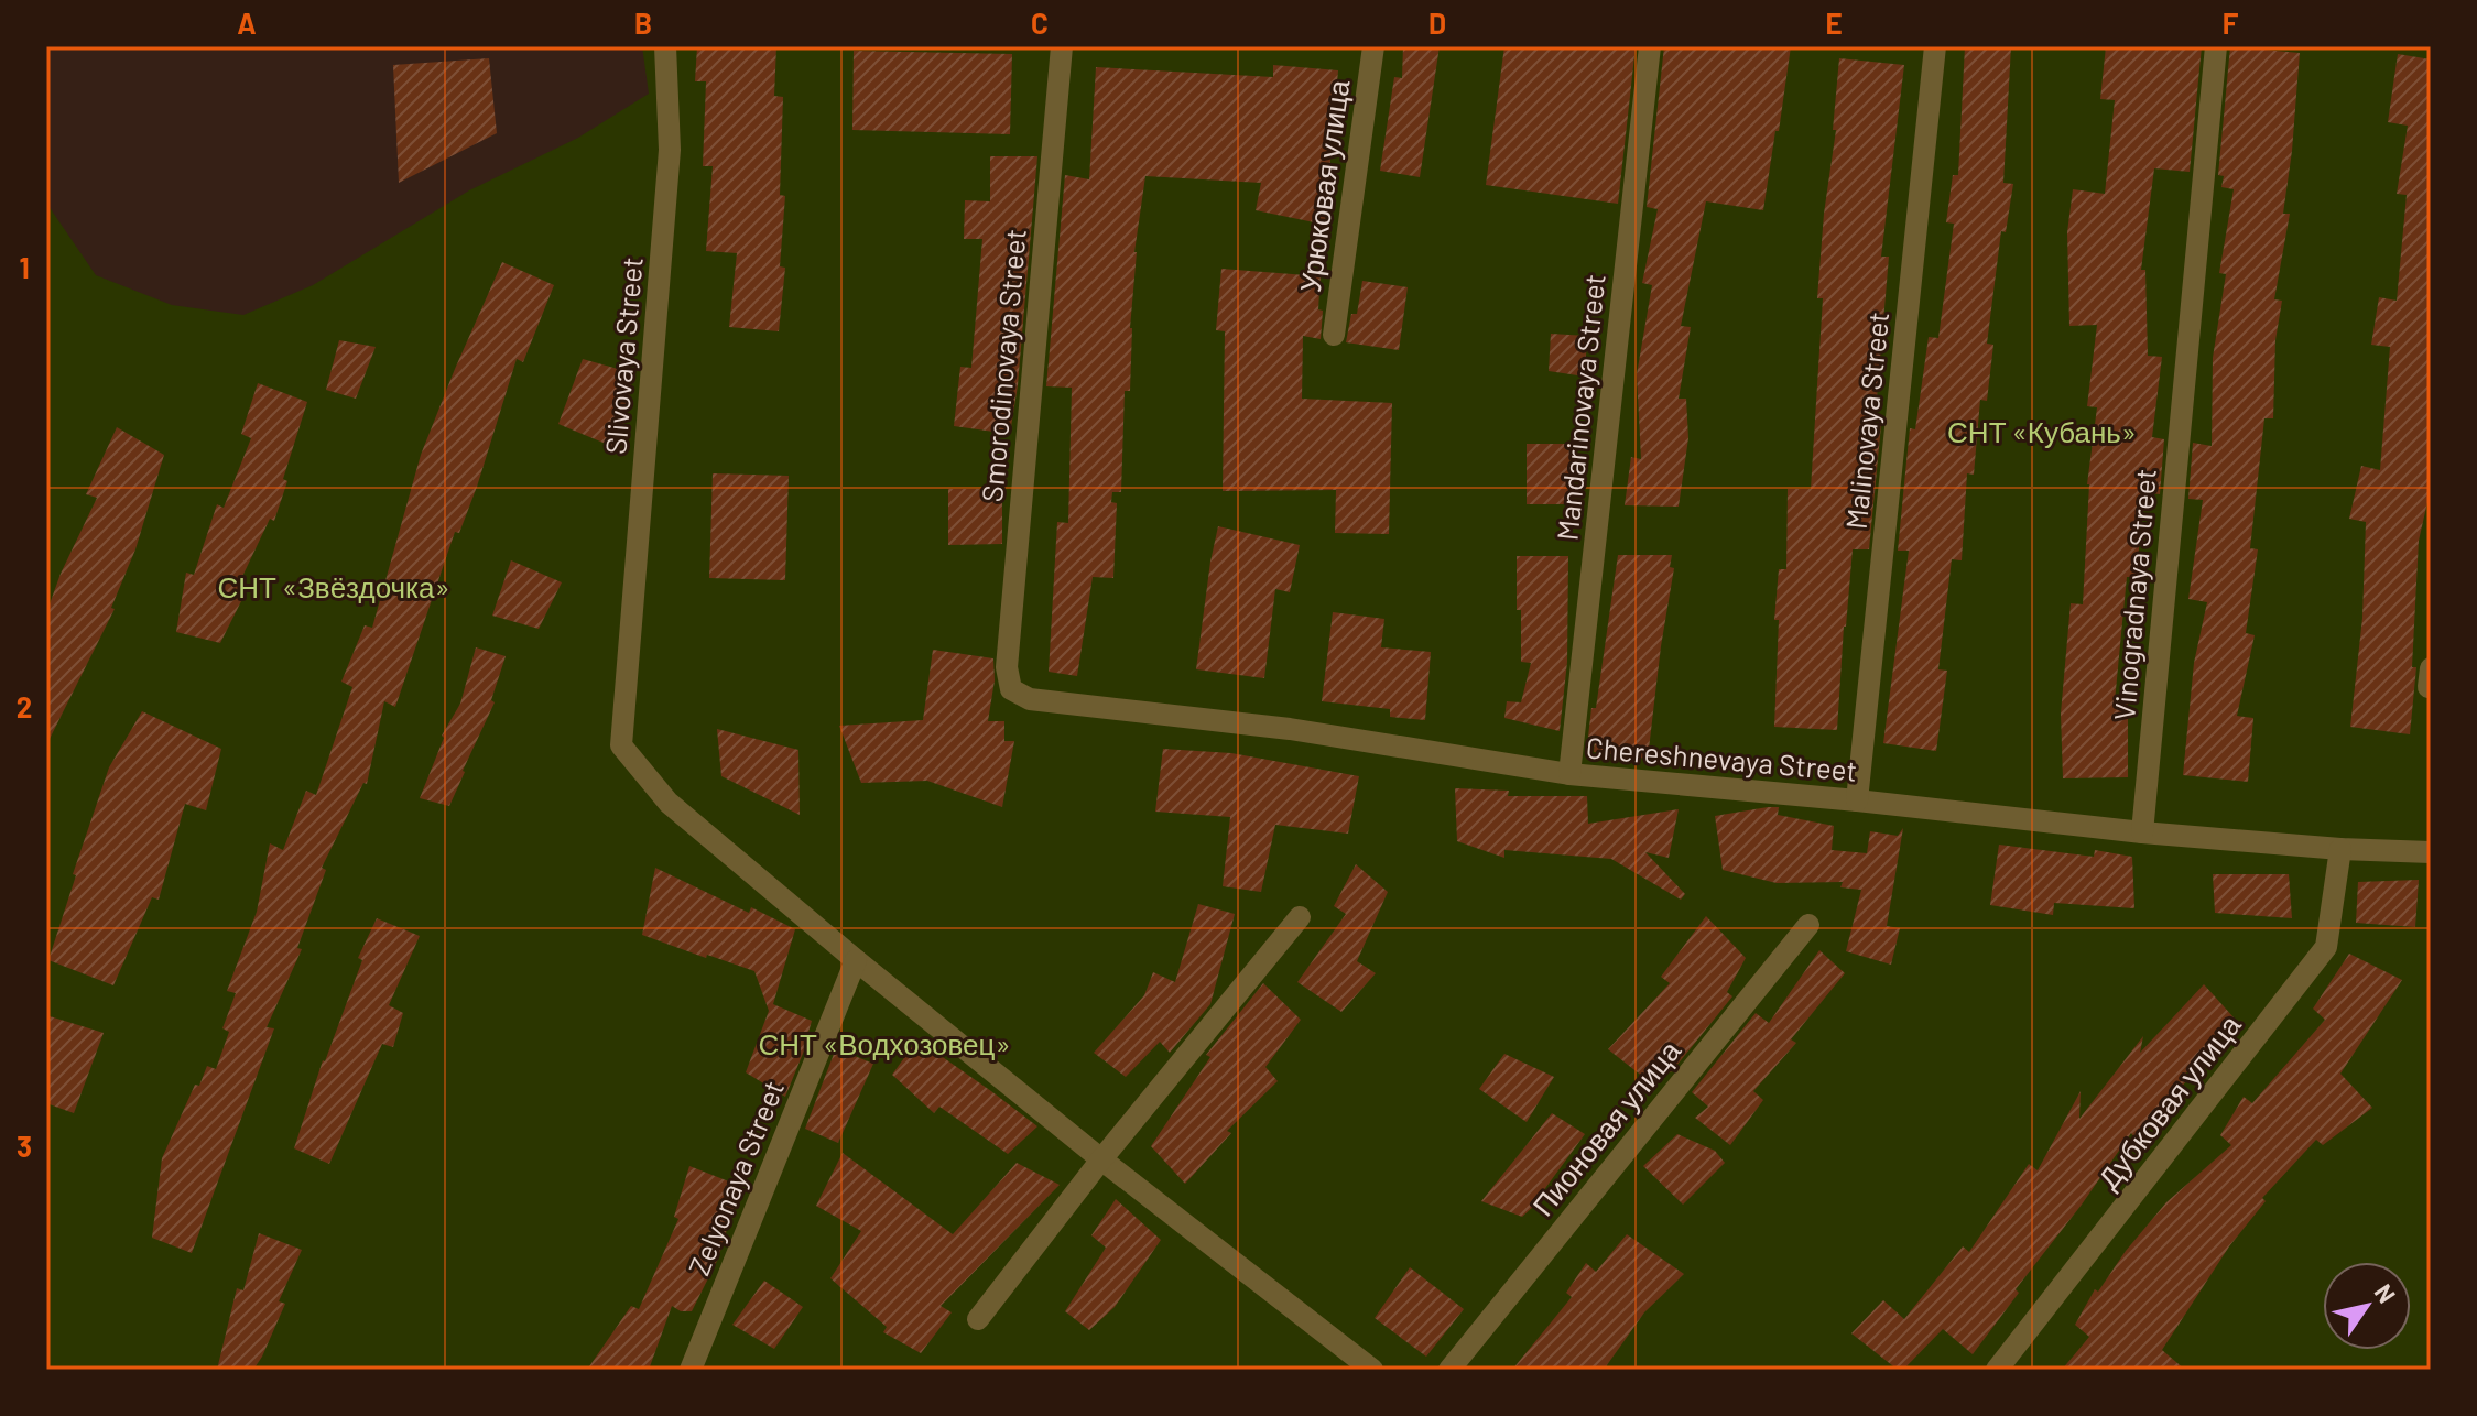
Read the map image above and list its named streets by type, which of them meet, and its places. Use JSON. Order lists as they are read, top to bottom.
{
  "streets": {
    "street": [
      "Урюковая улица",
      "Slivovaya Street",
      "Smorodinovaya Street",
      "Mandarinovaya Street",
      "Malinovaya Street",
      "Vinogradnaya Street",
      "Chereshnevaya Street",
      "Дубковая улица",
      "Пионовая улица",
      "Zelyonaya Street"
    ]
  },
  "crossings": [
    ["Slivovaya Street", "Zelyonaya Street"],
    ["Smorodinovaya Street", "Chereshnevaya Street"],
    ["Mandarinovaya Street", "Chereshnevaya Street"],
    ["Malinovaya Street", "Chereshnevaya Street"],
    ["Vinogradnaya Street", "Chereshnevaya Street"],
    ["Chereshnevaya Street", "Дубковая улица"]
  ],
  "parks": ["СНТ «Кубань»", "СНТ «Звёздочка»", "СНТ «Водхозовец»"],
  "north": "top right",
  "grid": {
    "columns": [
      "A",
      "B",
      "C",
      "D",
      "E",
      "F"
    ],
    "rows": ["1", "2", "3"]
  }
}
